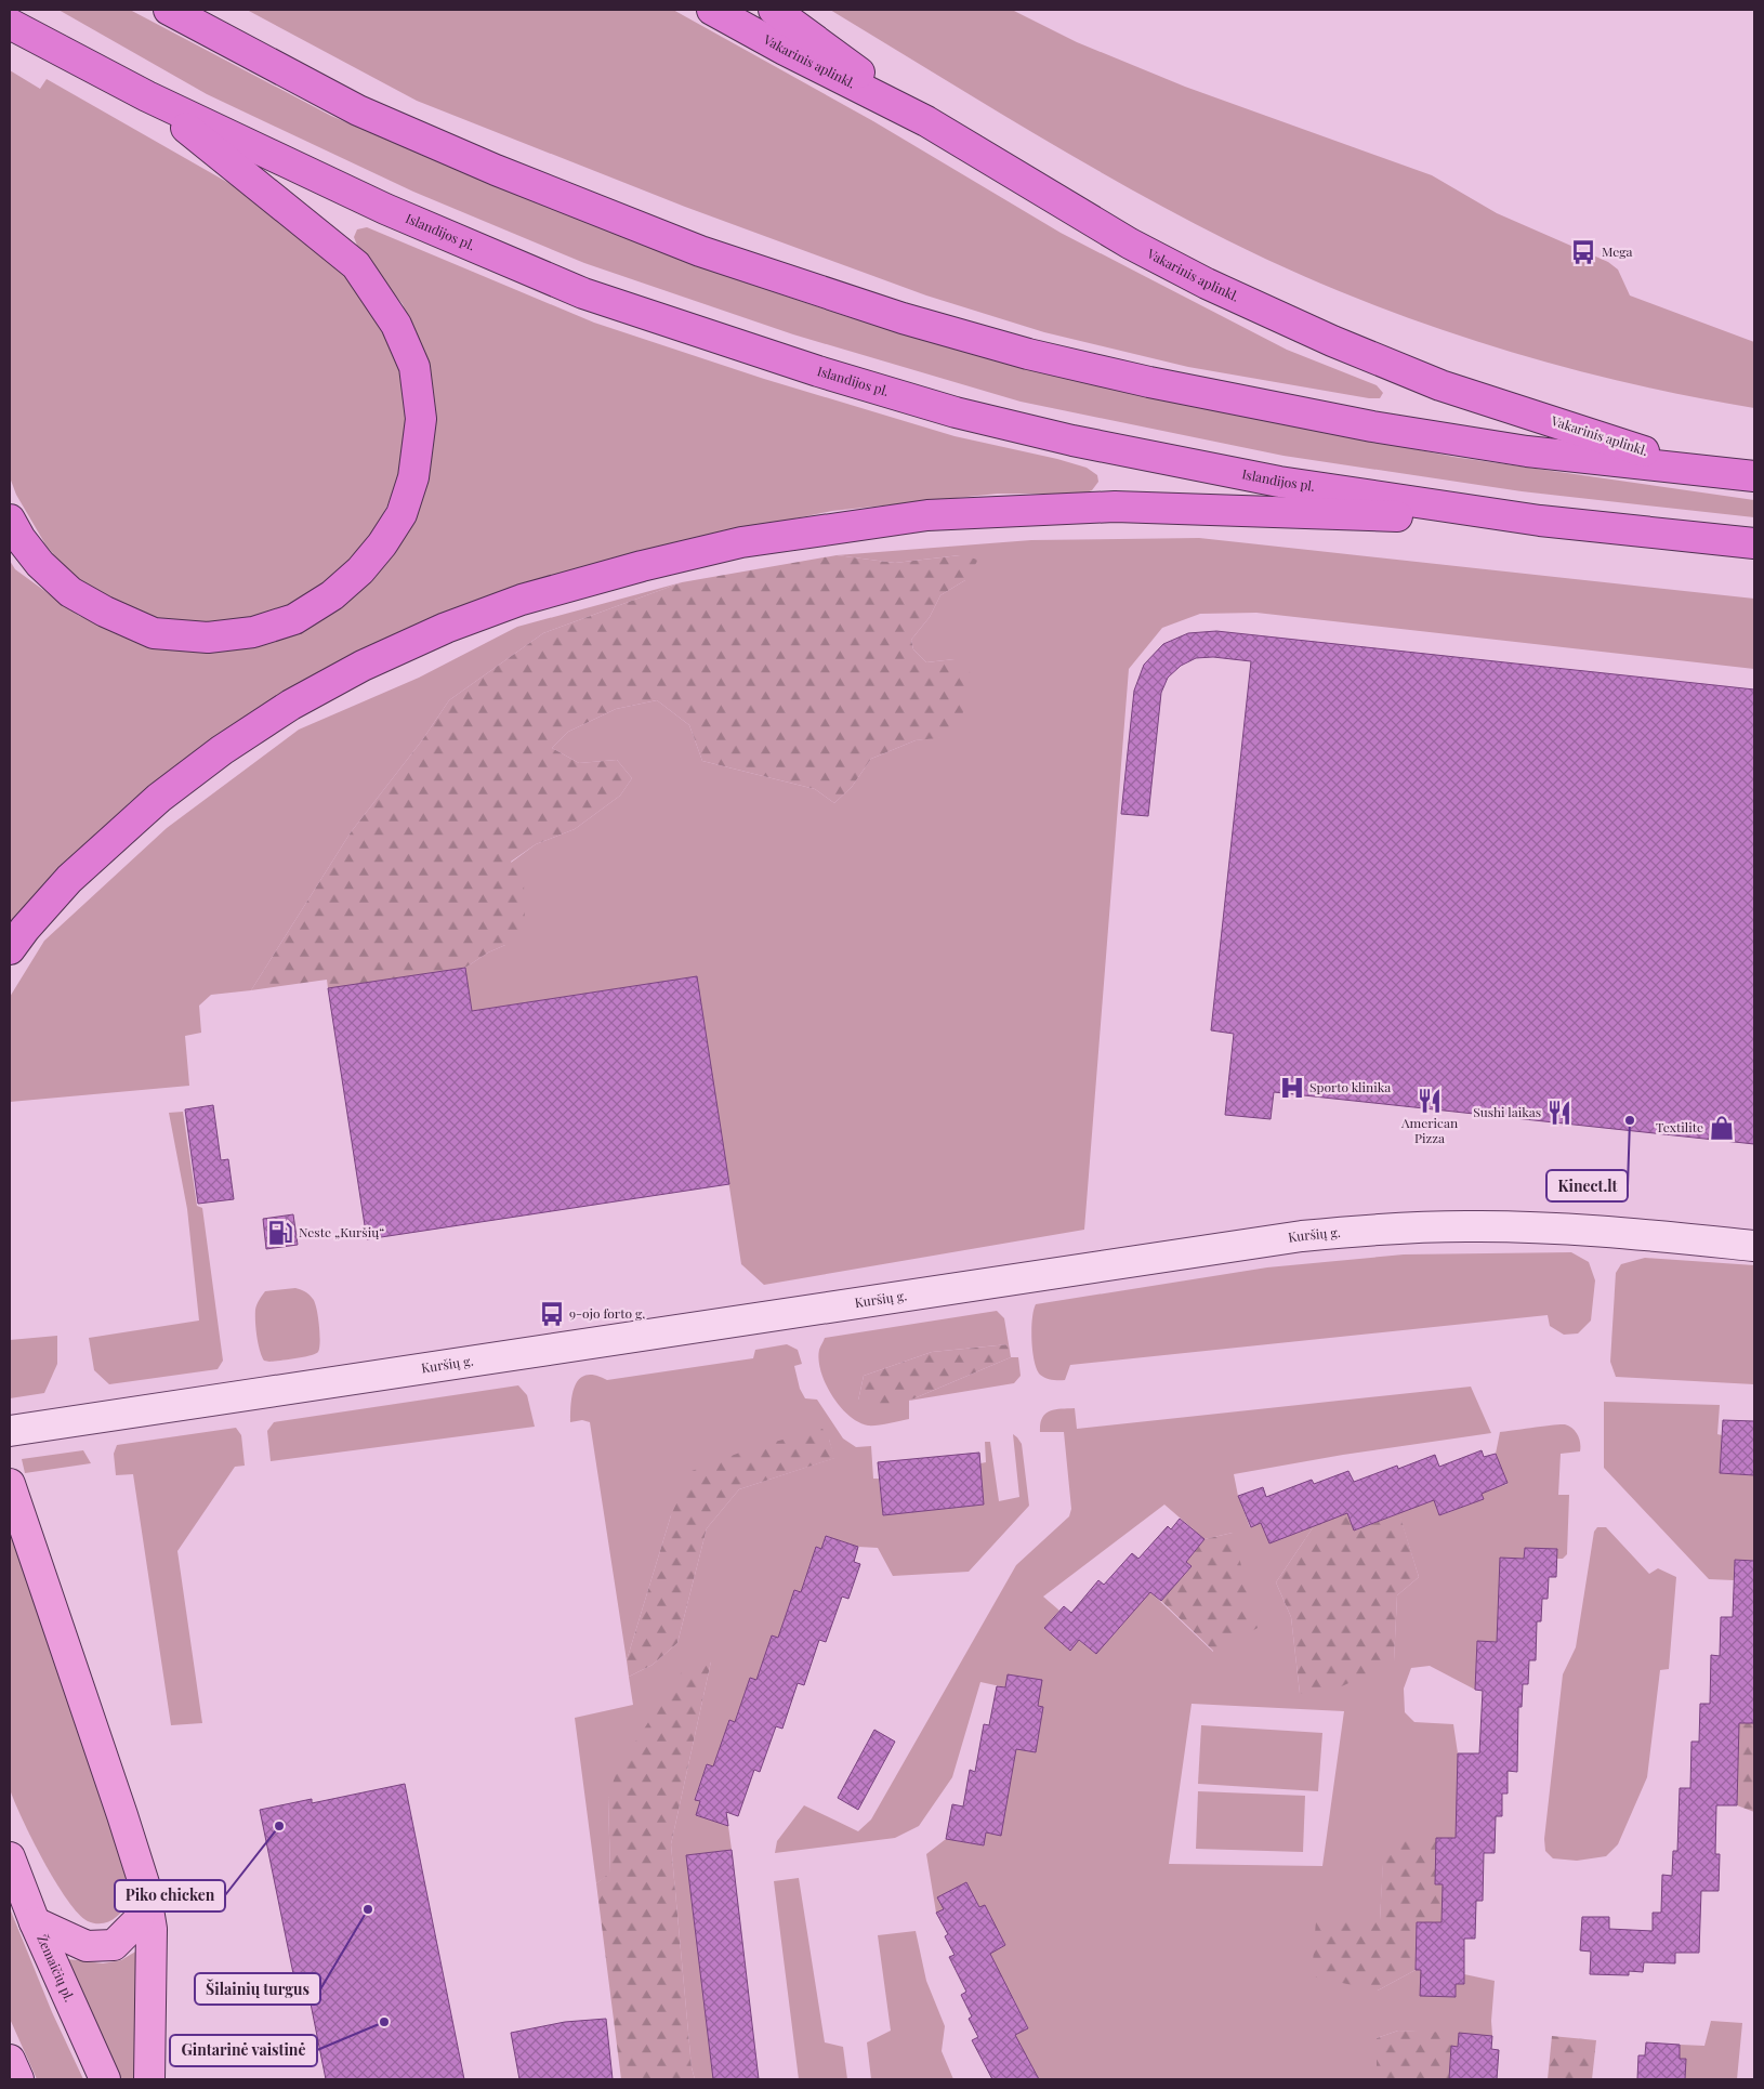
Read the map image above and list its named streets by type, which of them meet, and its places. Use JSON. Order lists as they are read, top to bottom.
{
  "streets": {
    "highway": ["Vakarinis aplinkl.", "Islandijos pl."],
    "main road": ["Kuršių g.", "Žemaičių pl."]
  },
  "places": {
    "bus stop": ["Mega", "9-ojo forto g."],
    "hospital": ["Sporto klinika"],
    "restaurant": ["American Pizza", "Sushi laikas"],
    "other": [
      "Kinect.lt",
      "Piko chicken",
      "Šilainių turgus",
      "Gintarinė vaistinė"
    ],
    "shop": ["Textilite"],
    "fuel station": ["Neste „Kuršių“"]
  }
}
